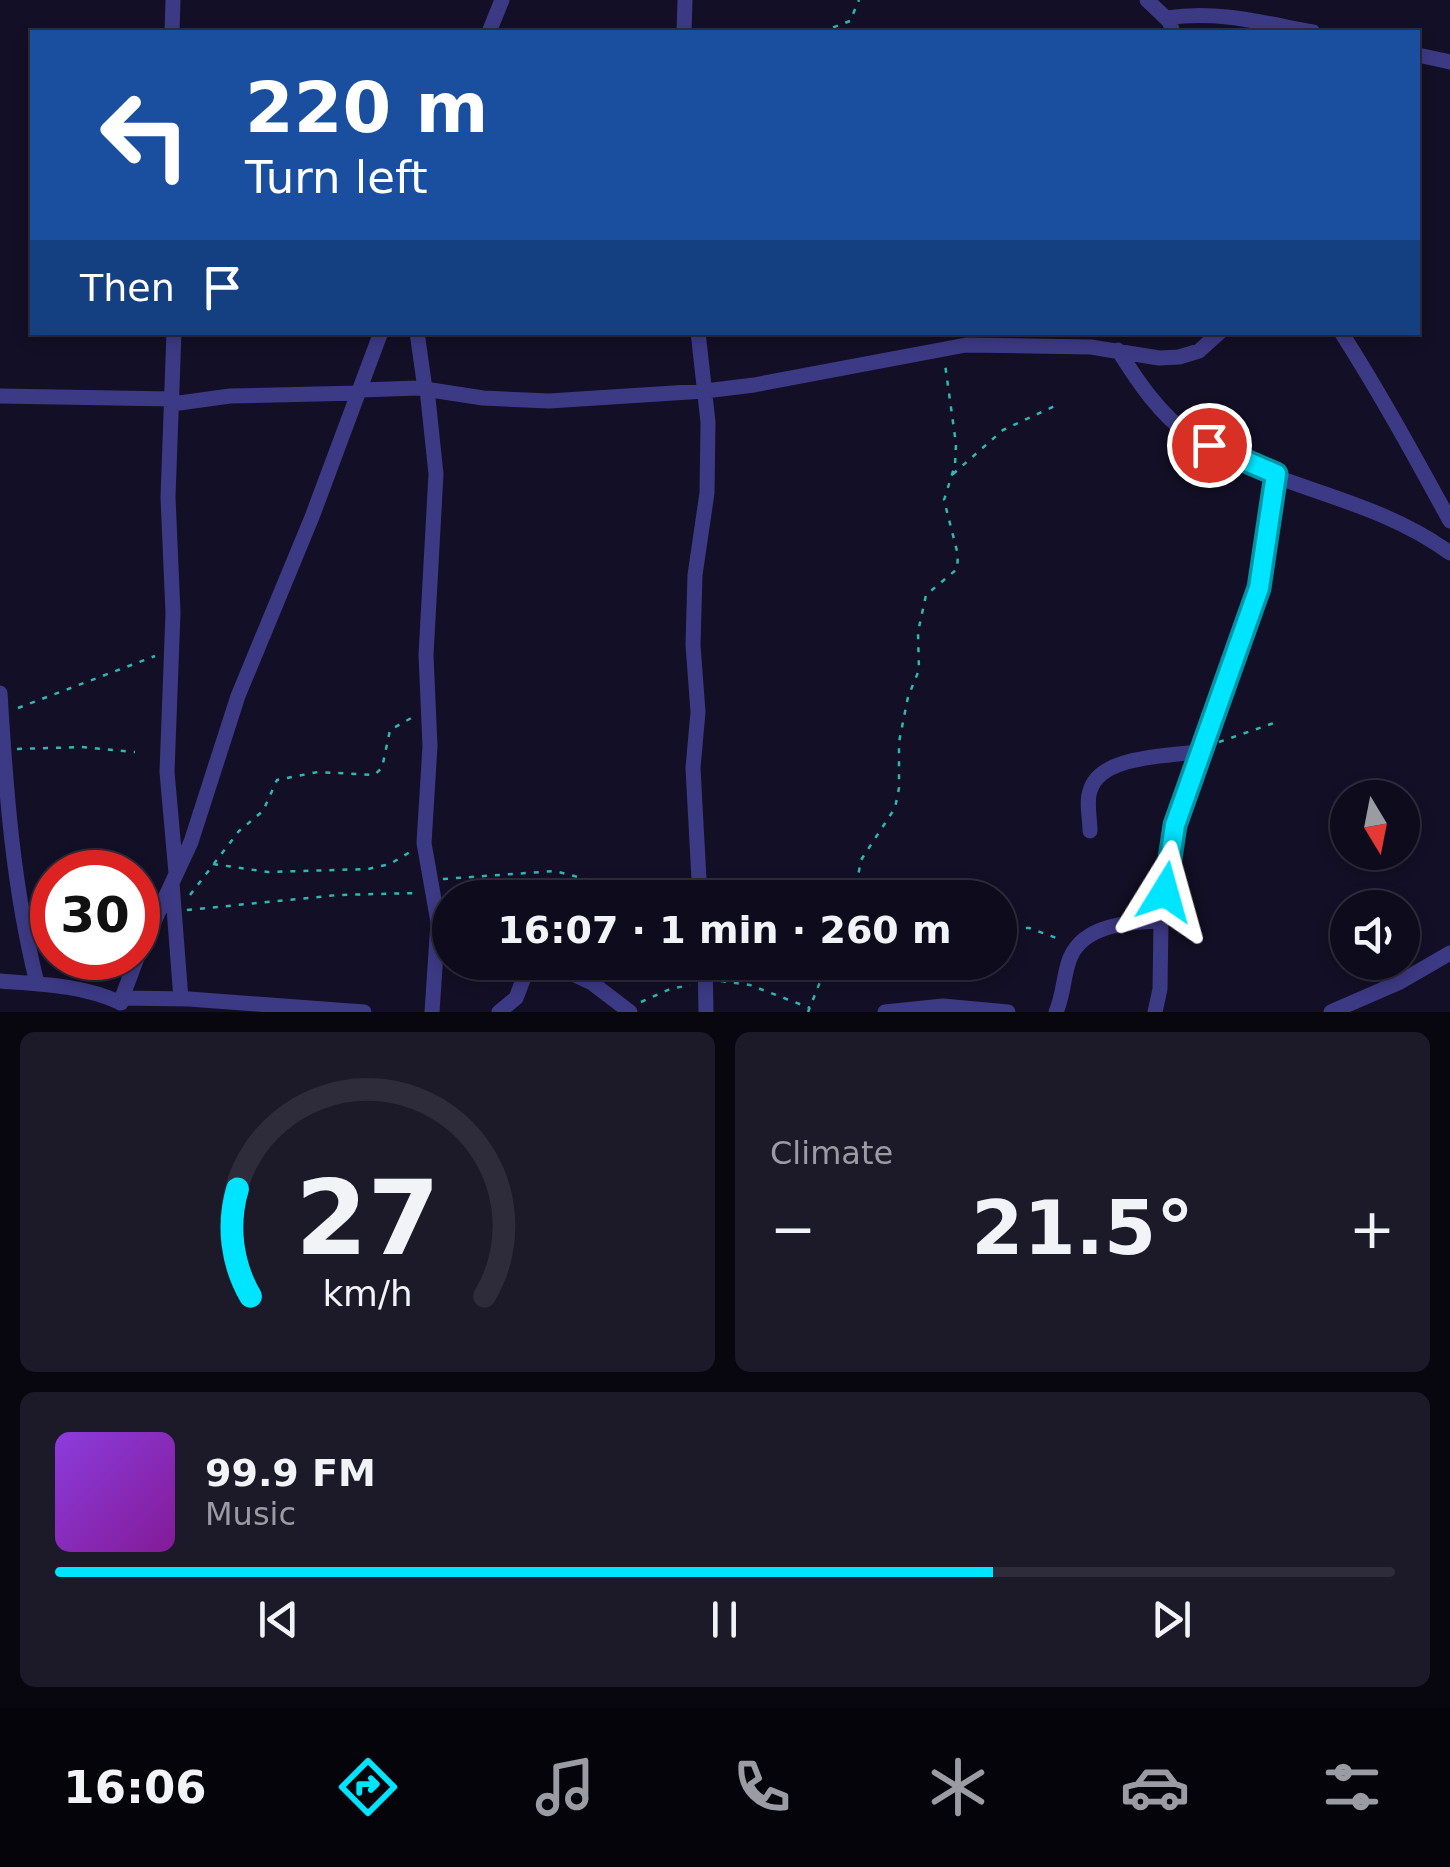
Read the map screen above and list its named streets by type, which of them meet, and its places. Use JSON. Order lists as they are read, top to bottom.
{
  "north": "bottom",
  "page": {
    "turn": ["220 m", "Turn left"],
    "then": "Then",
    "limit": "30",
    "trip": "16:07 · 1 min · 260 m",
    "tile": "Climate",
    "heat": ["−", "21.5°", "+"],
    "song": ["99.9 FM", "Music"],
    "tabs": "16:06",
    "gauge": ["27", "km/h"]
  }
}
